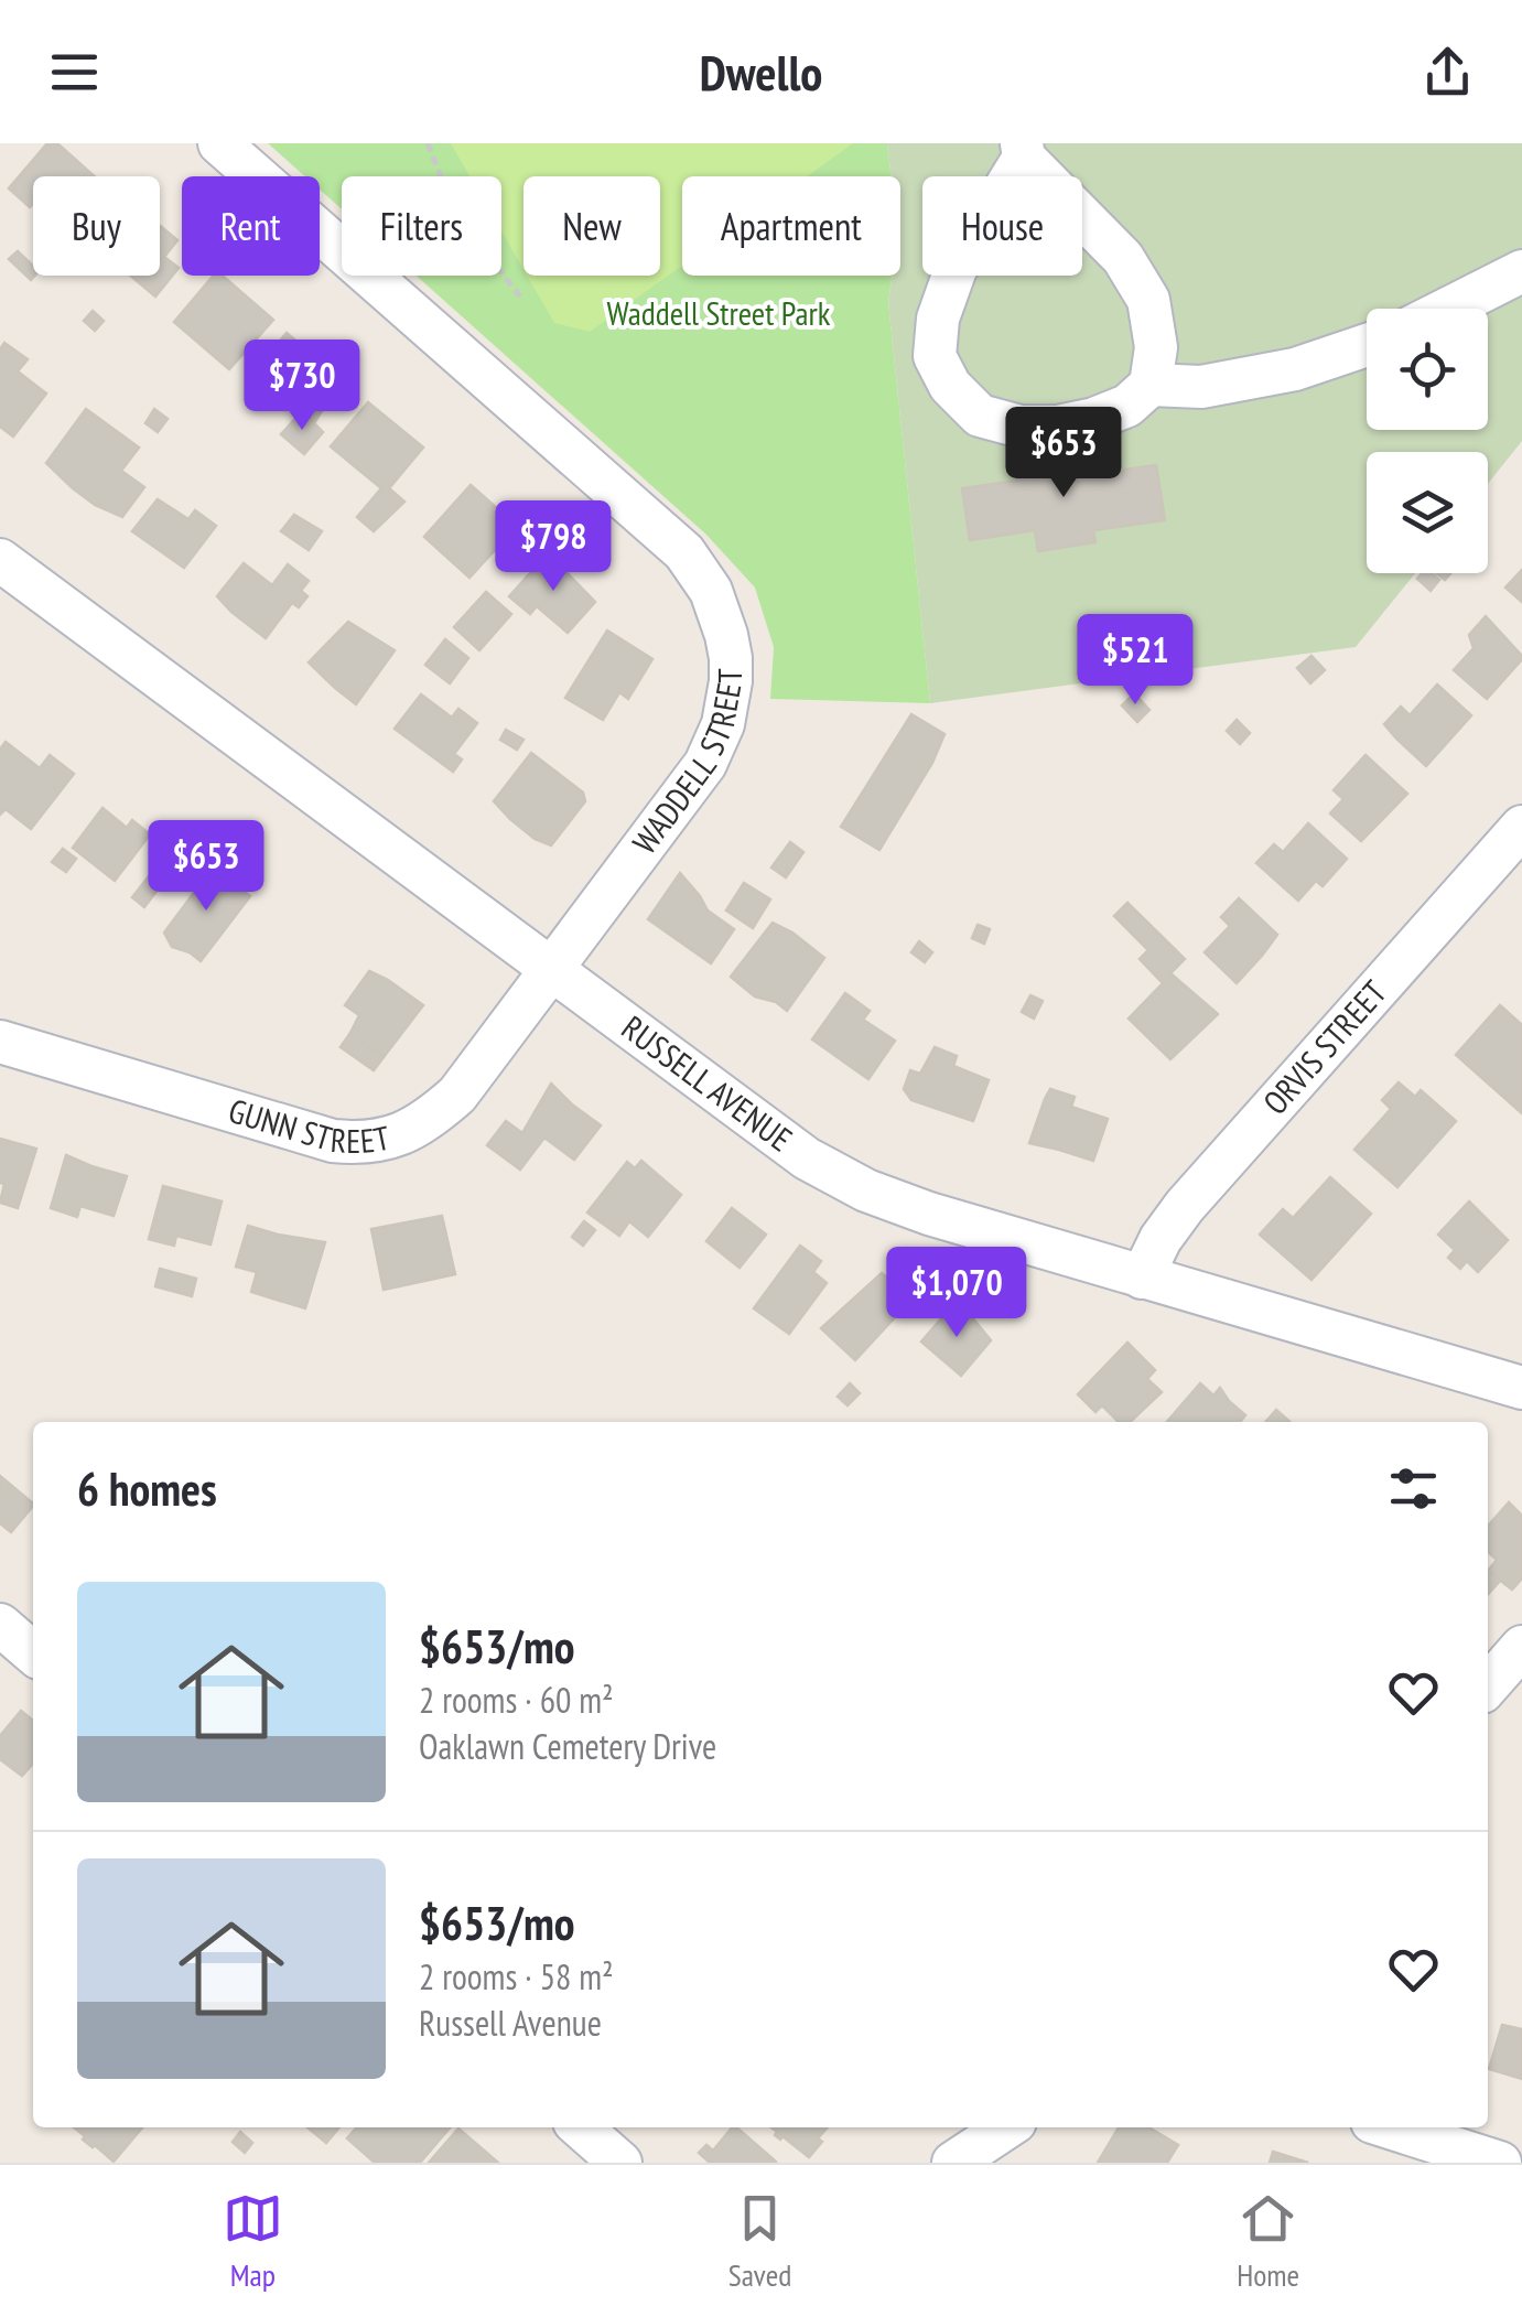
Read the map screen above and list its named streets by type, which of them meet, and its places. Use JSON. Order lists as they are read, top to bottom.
{
  "streets": {
    "street": [
      "WADDELL STREET",
      "ORVIS STREET",
      "RUSSELL AVENUE",
      "GUNN STREET"
    ]
  },
  "crossings": [
    ["WADDELL STREET", "RUSSELL AVENUE"],
    ["WADDELL STREET", "GUNN STREET"],
    ["ORVIS STREET", "RUSSELL AVENUE"],
    ["RUSSELL AVENUE", "GUNN STREET"]
  ],
  "parks": ["Waddell Street Park"],
  "page": {
    "header": "Dwello",
    "chip": [
      "Buy",
      "Rent",
      "Filters",
      "New",
      "Apartment",
      "House"
    ],
    "price": [
      "$730",
      "$653",
      "$798",
      "$521",
      "$653",
      "$1,070"
    ],
    "heading": "6 homes",
    "list": [
      {
        "name": "$653/mo",
        "note": "2 rooms · 60 m² · Oaklawn Cemetery Drive"
      },
      {
        "name": "$653/mo",
        "note": "2 rooms · 58 m² · Russell Avenue"
      }
    ],
    "tabs": ["Map", "Saved", "Home"]
  }
}
